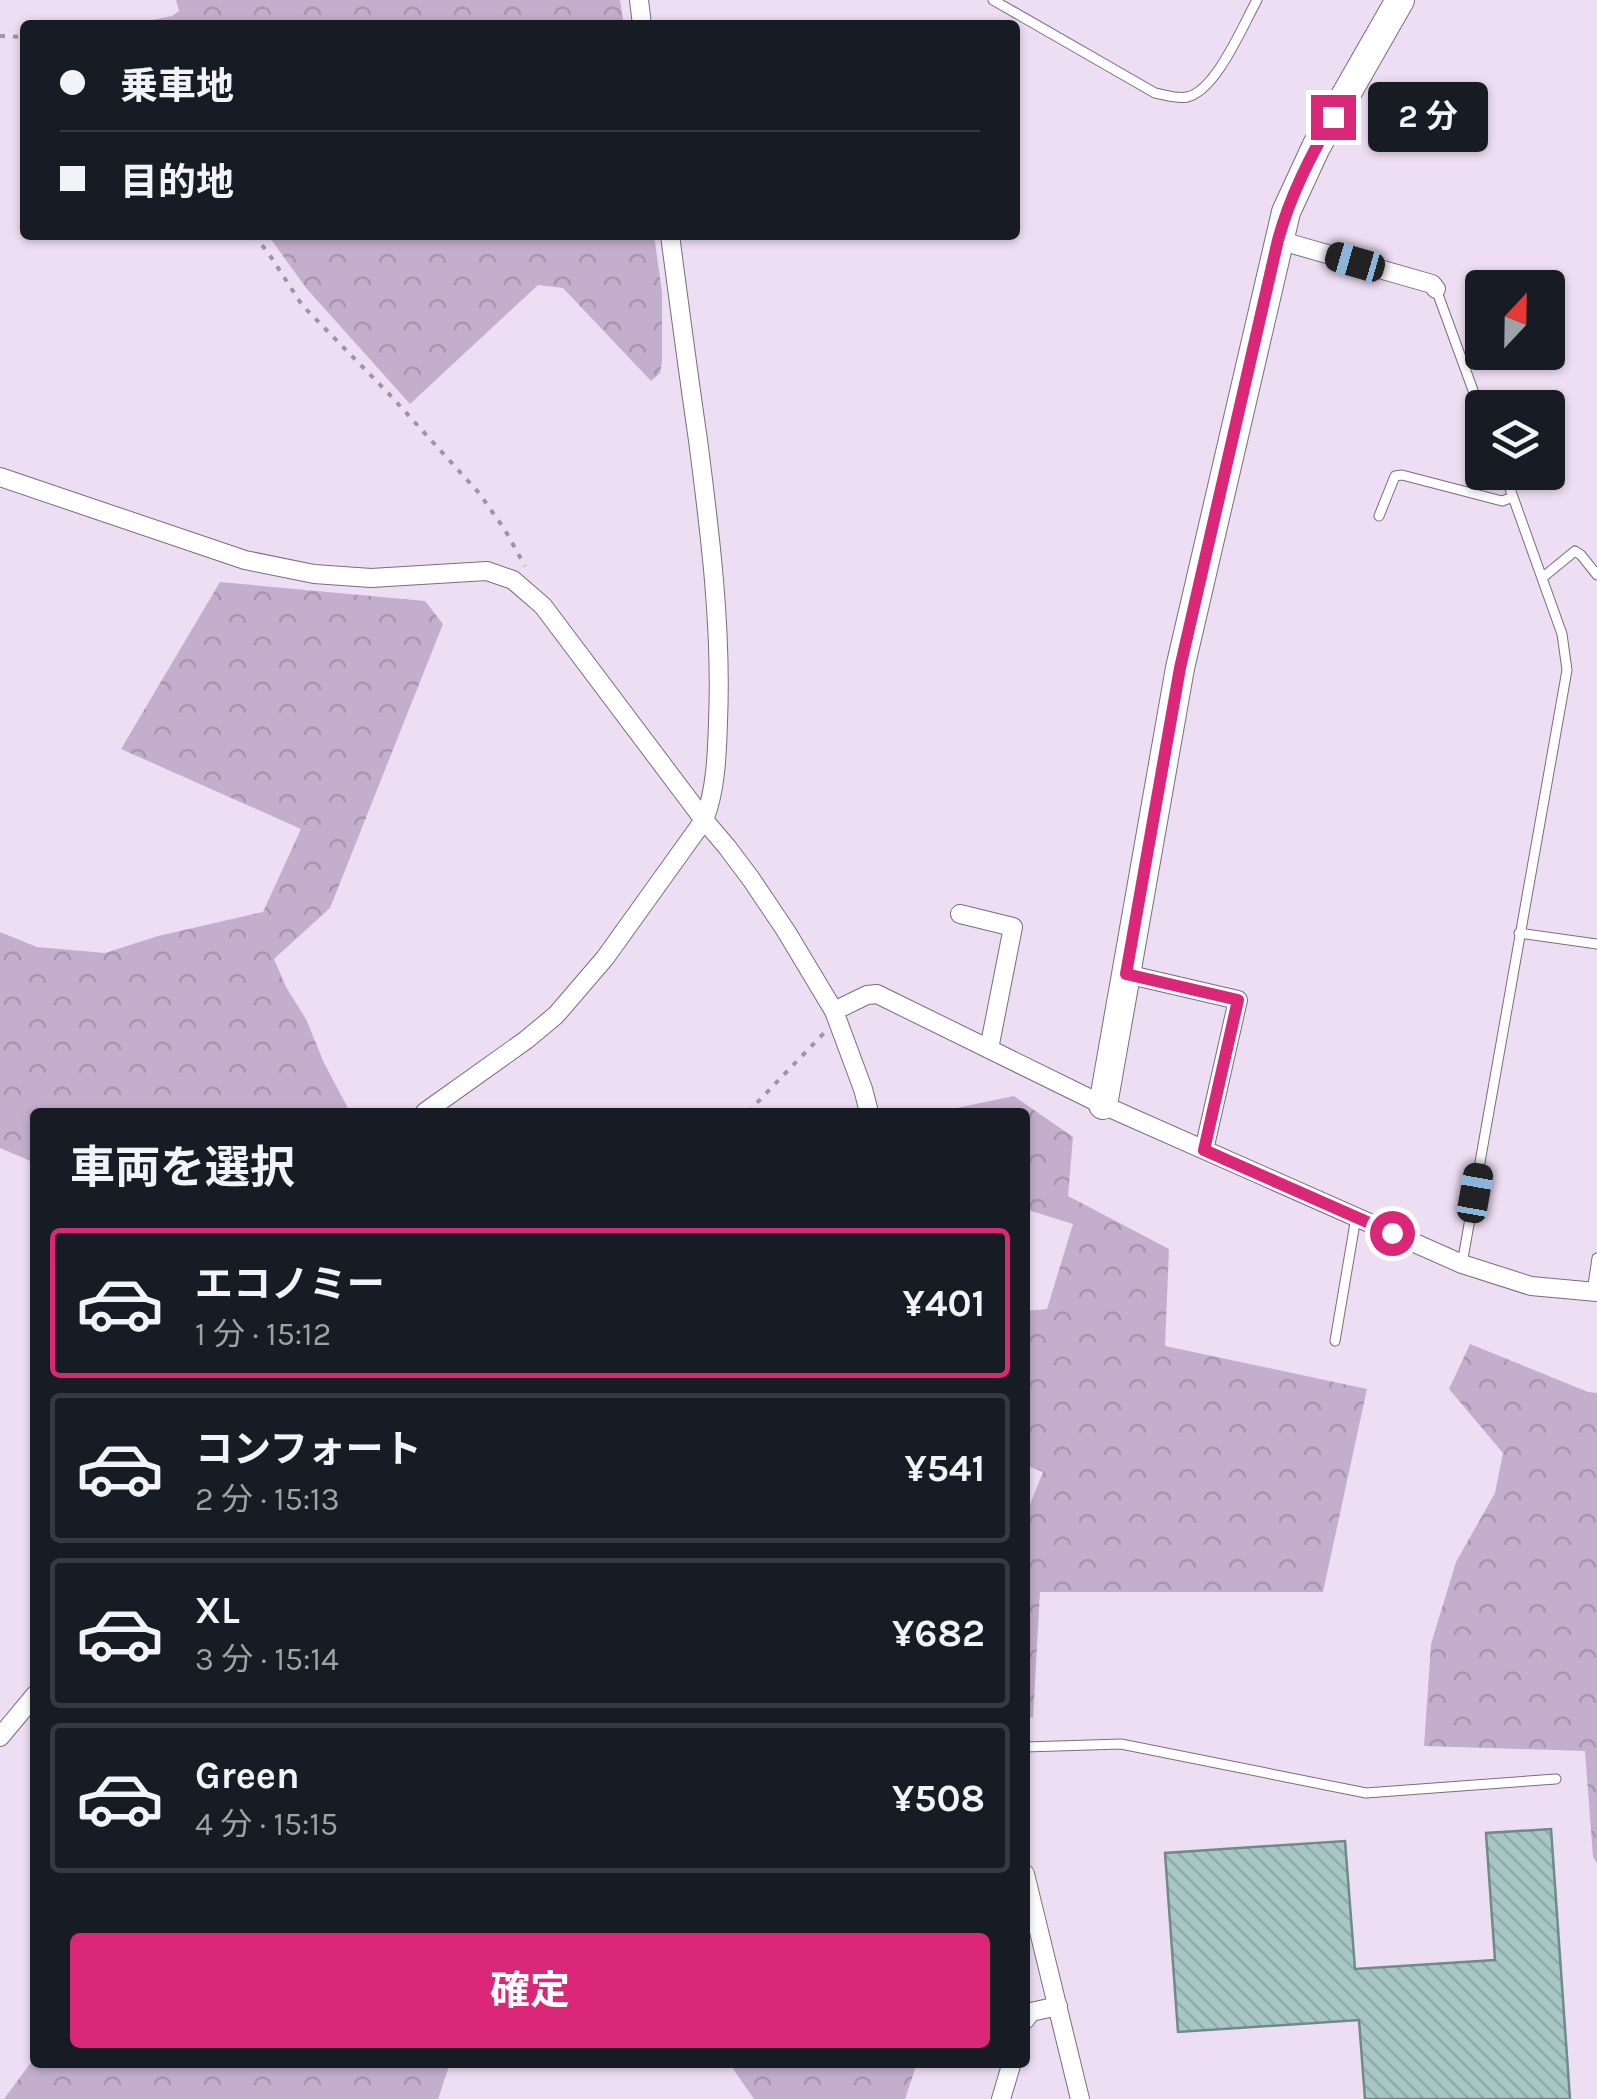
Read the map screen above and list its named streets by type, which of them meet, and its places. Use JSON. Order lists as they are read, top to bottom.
{
  "north": "top",
  "page": {
    "banner": ["乗車地", "目的地"],
    "bubble": "2 分",
    "heading": "車両を選択",
    "list": [
      {
        "name": "エコノミー",
        "note": "1 分 · 15:12",
        "value": "¥401"
      },
      {
        "name": "コンフォート",
        "note": "2 分 · 15:13",
        "value": "¥541"
      },
      {
        "name": "XL",
        "note": "3 分 · 15:14",
        "value": "¥682"
      },
      {
        "name": "Green",
        "note": "4 分 · 15:15",
        "value": "¥508"
      }
    ],
    "buttons": "確定"
  }
}
